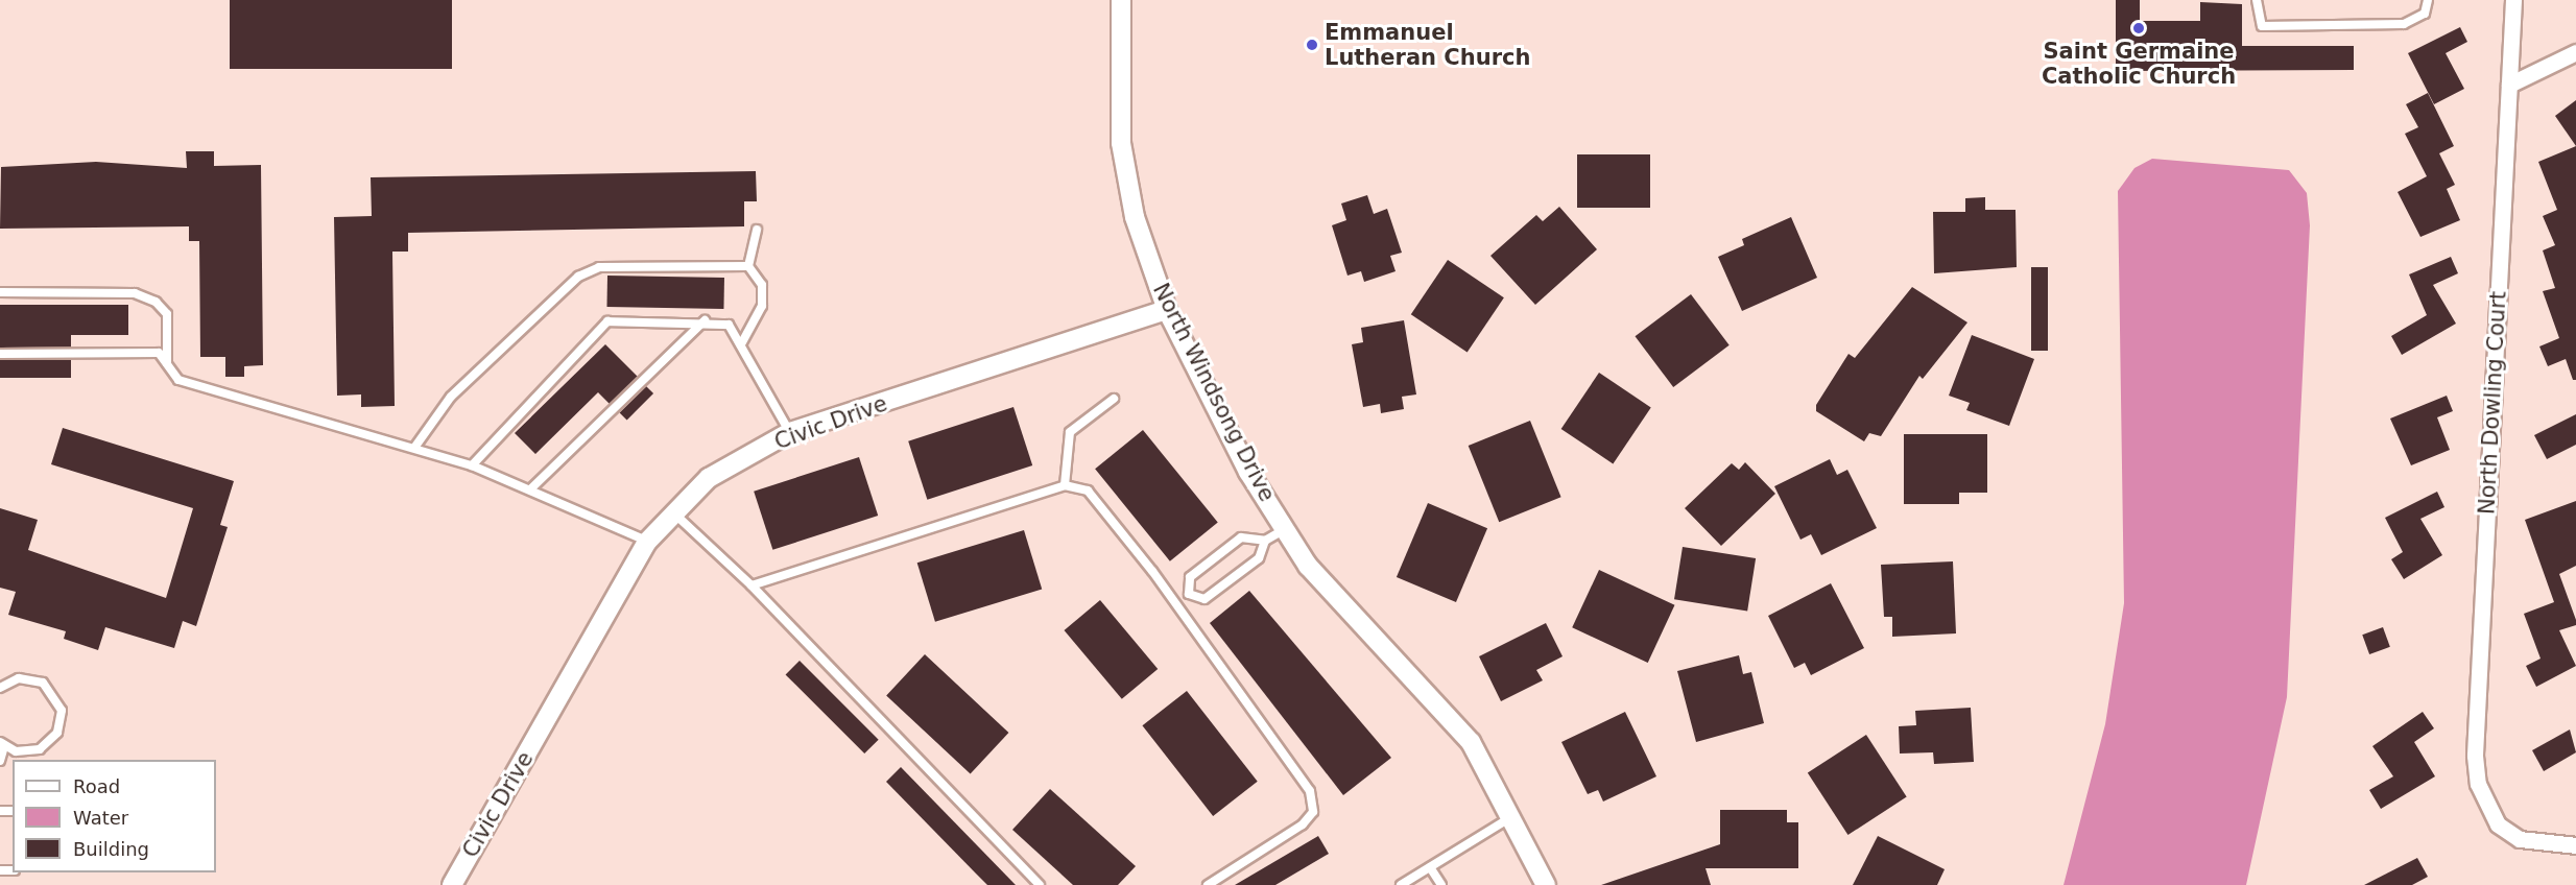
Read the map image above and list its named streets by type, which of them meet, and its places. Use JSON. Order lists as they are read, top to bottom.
{
  "streets": {
    "street": ["North Windsong Drive", "North Dowling Court", "Civic Drive"]
  },
  "crossings": [
    ["North Windsong Drive", "Civic Drive"]
  ],
  "places": ["Saint Germaine Catholic Church", "Emmanuel Lutheran Church"],
  "legend": ["Road", "Water", "Building"]
}
